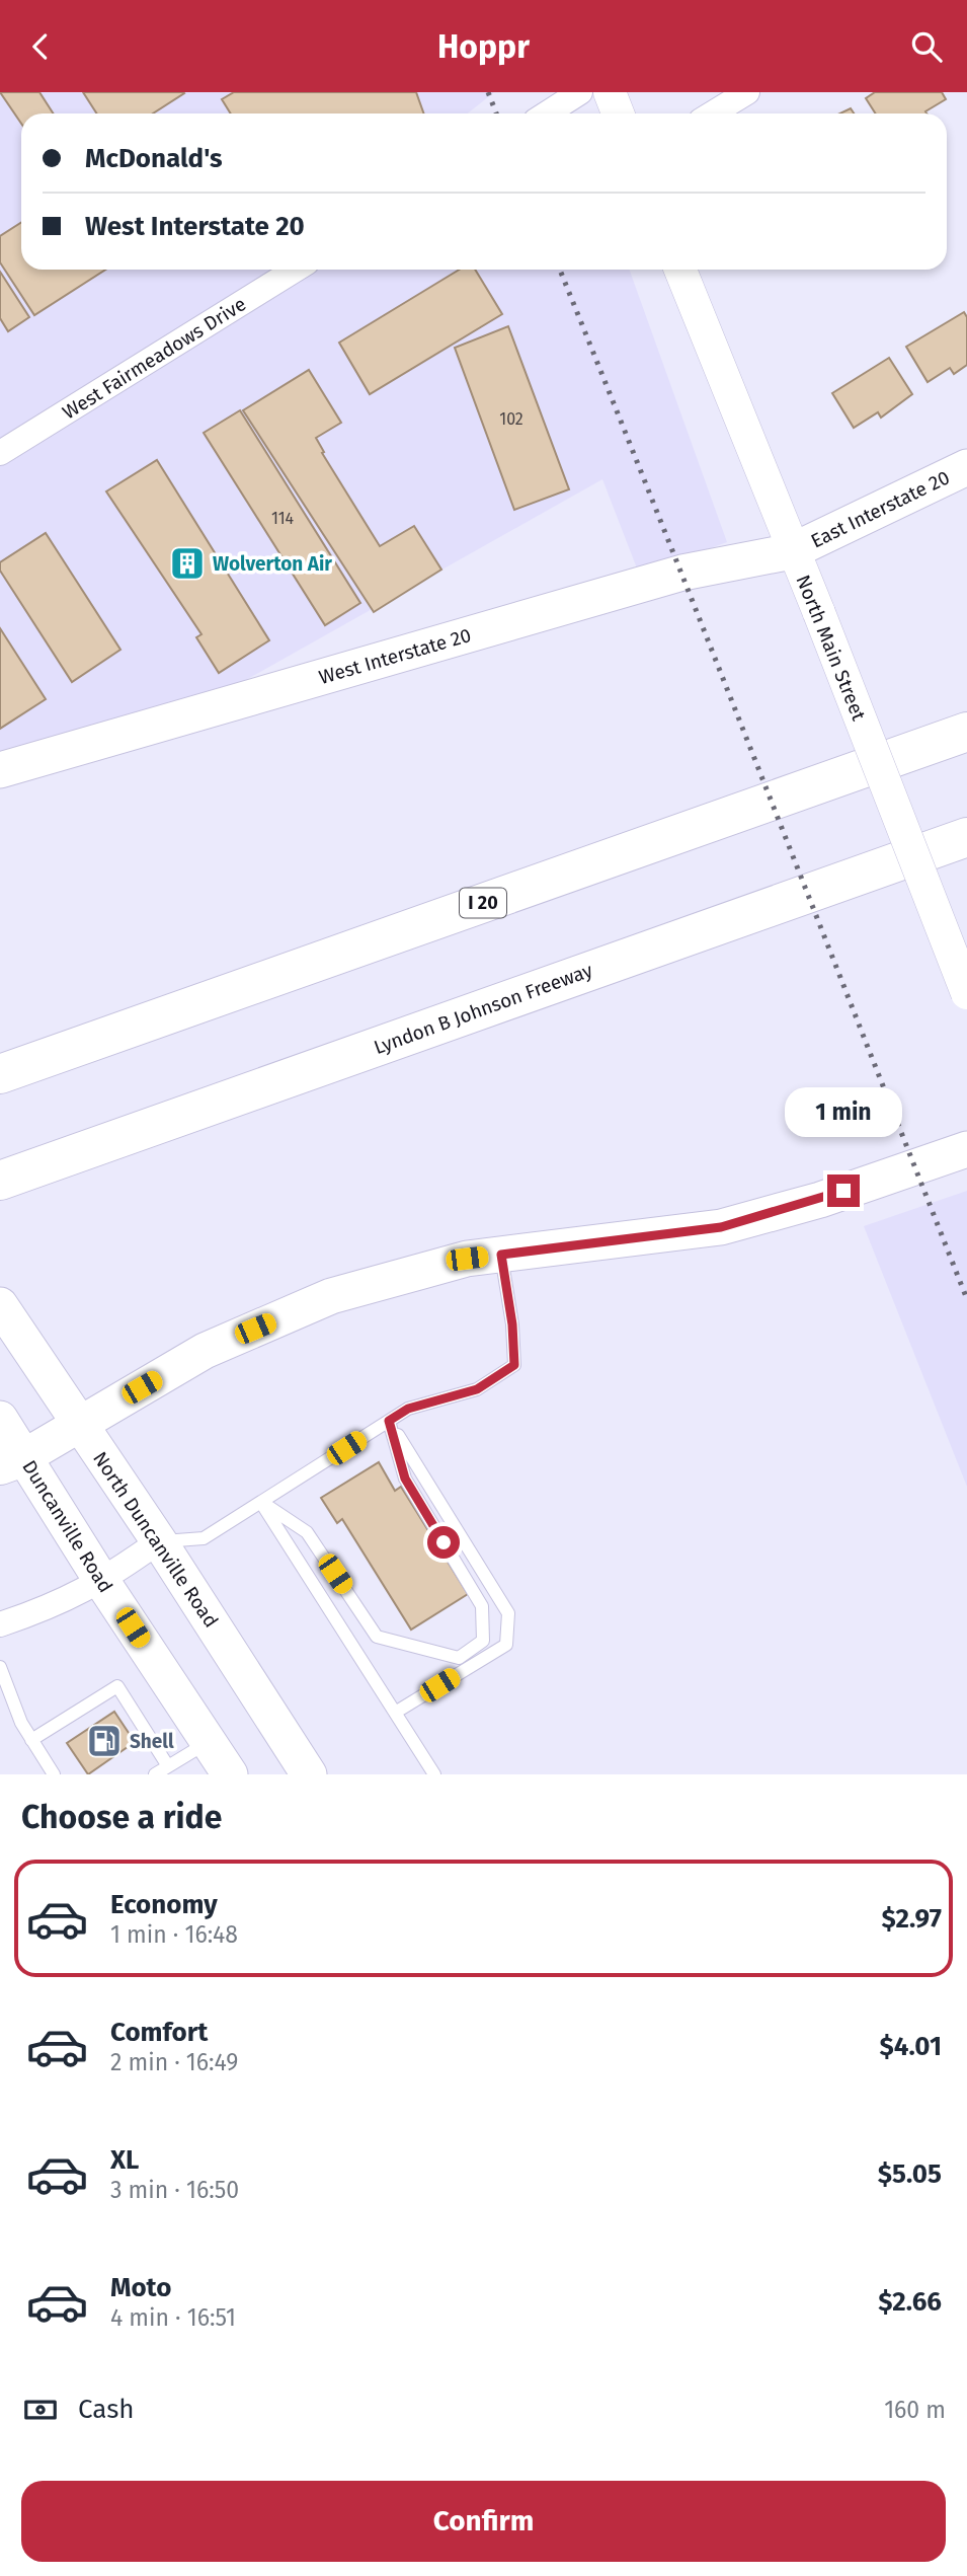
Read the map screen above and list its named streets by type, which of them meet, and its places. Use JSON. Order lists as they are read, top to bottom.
{
  "streets": {
    "highway": ["I 20", "Lyndon B Johnson Freeway"],
    "main road": [
      "East Interstate 20",
      "West Interstate 20",
      "Duncanville Road",
      "North Duncanville Road"
    ],
    "street": ["West Fairmeadows Drive", "North Main Street"]
  },
  "crossings": [
    ["East Interstate 20", "North Main Street"],
    ["East Interstate 20", "West Interstate 20"],
    ["North Main Street", "West Interstate 20"]
  ],
  "places": {
    "building": ["Wolverton Air"],
    "fuel station": ["Shell"]
  },
  "house_numbers": ["102", "114"],
  "page": {
    "header": "Hoppr",
    "banner": ["McDonald's", "West Interstate 20"],
    "bubble": "1 min",
    "heading": "Choose a ride",
    "list": [
      {
        "name": "Economy",
        "note": "1 min · 16:48",
        "value": "$2.97"
      },
      {
        "name": "Comfort",
        "note": "2 min · 16:49",
        "value": "$4.01"
      },
      {
        "name": "XL",
        "note": "3 min · 16:50",
        "value": "$5.05"
      },
      {
        "name": "Moto",
        "note": "4 min · 16:51",
        "value": "$2.66"
      }
    ],
    "pay": ["Cash", "160 m"],
    "buttons": "Confirm"
  }
}
